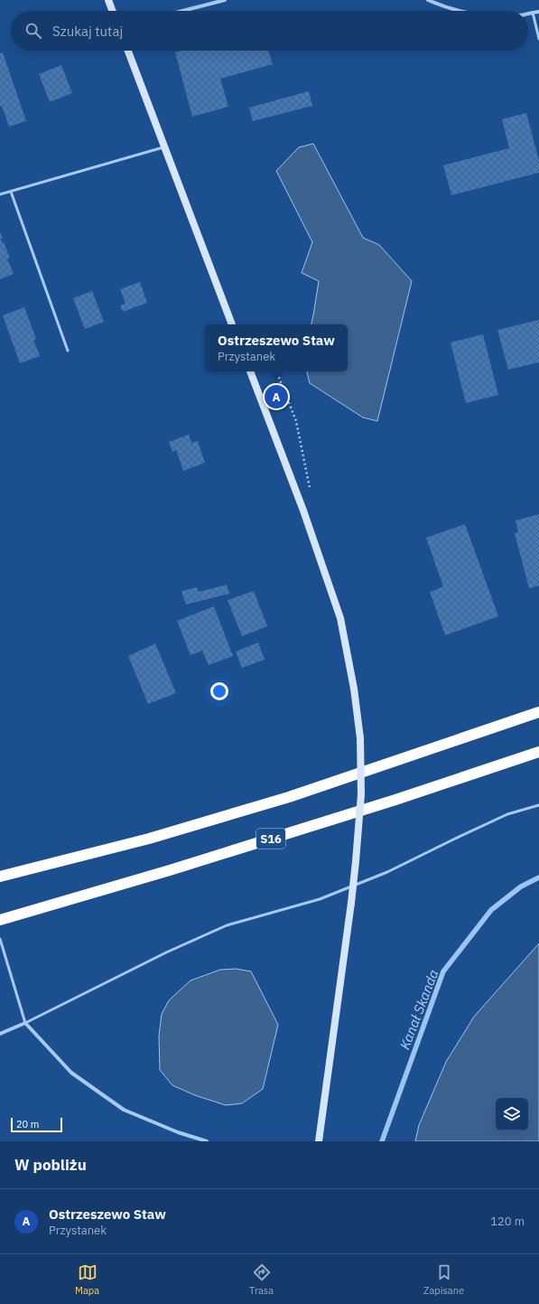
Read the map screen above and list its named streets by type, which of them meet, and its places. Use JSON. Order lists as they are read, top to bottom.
{
  "streets": {
    "highway": ["S16"]
  },
  "water": ["Kanał Skanda"],
  "scale_bar": "20 m",
  "page": {
    "search": "Szukaj tutaj",
    "popup": ["Ostrzeszewo Staw", "Przystanek"],
    "pins": "A",
    "scale": "20 m",
    "heading": "W pobliżu",
    "list": [
      {
        "mark": "A",
        "name": "Ostrzeszewo Staw",
        "note": "Przystanek",
        "value": "120 m"
      }
    ],
    "nav": ["Mapa", "Trasa", "Zapisane"]
  }
}
